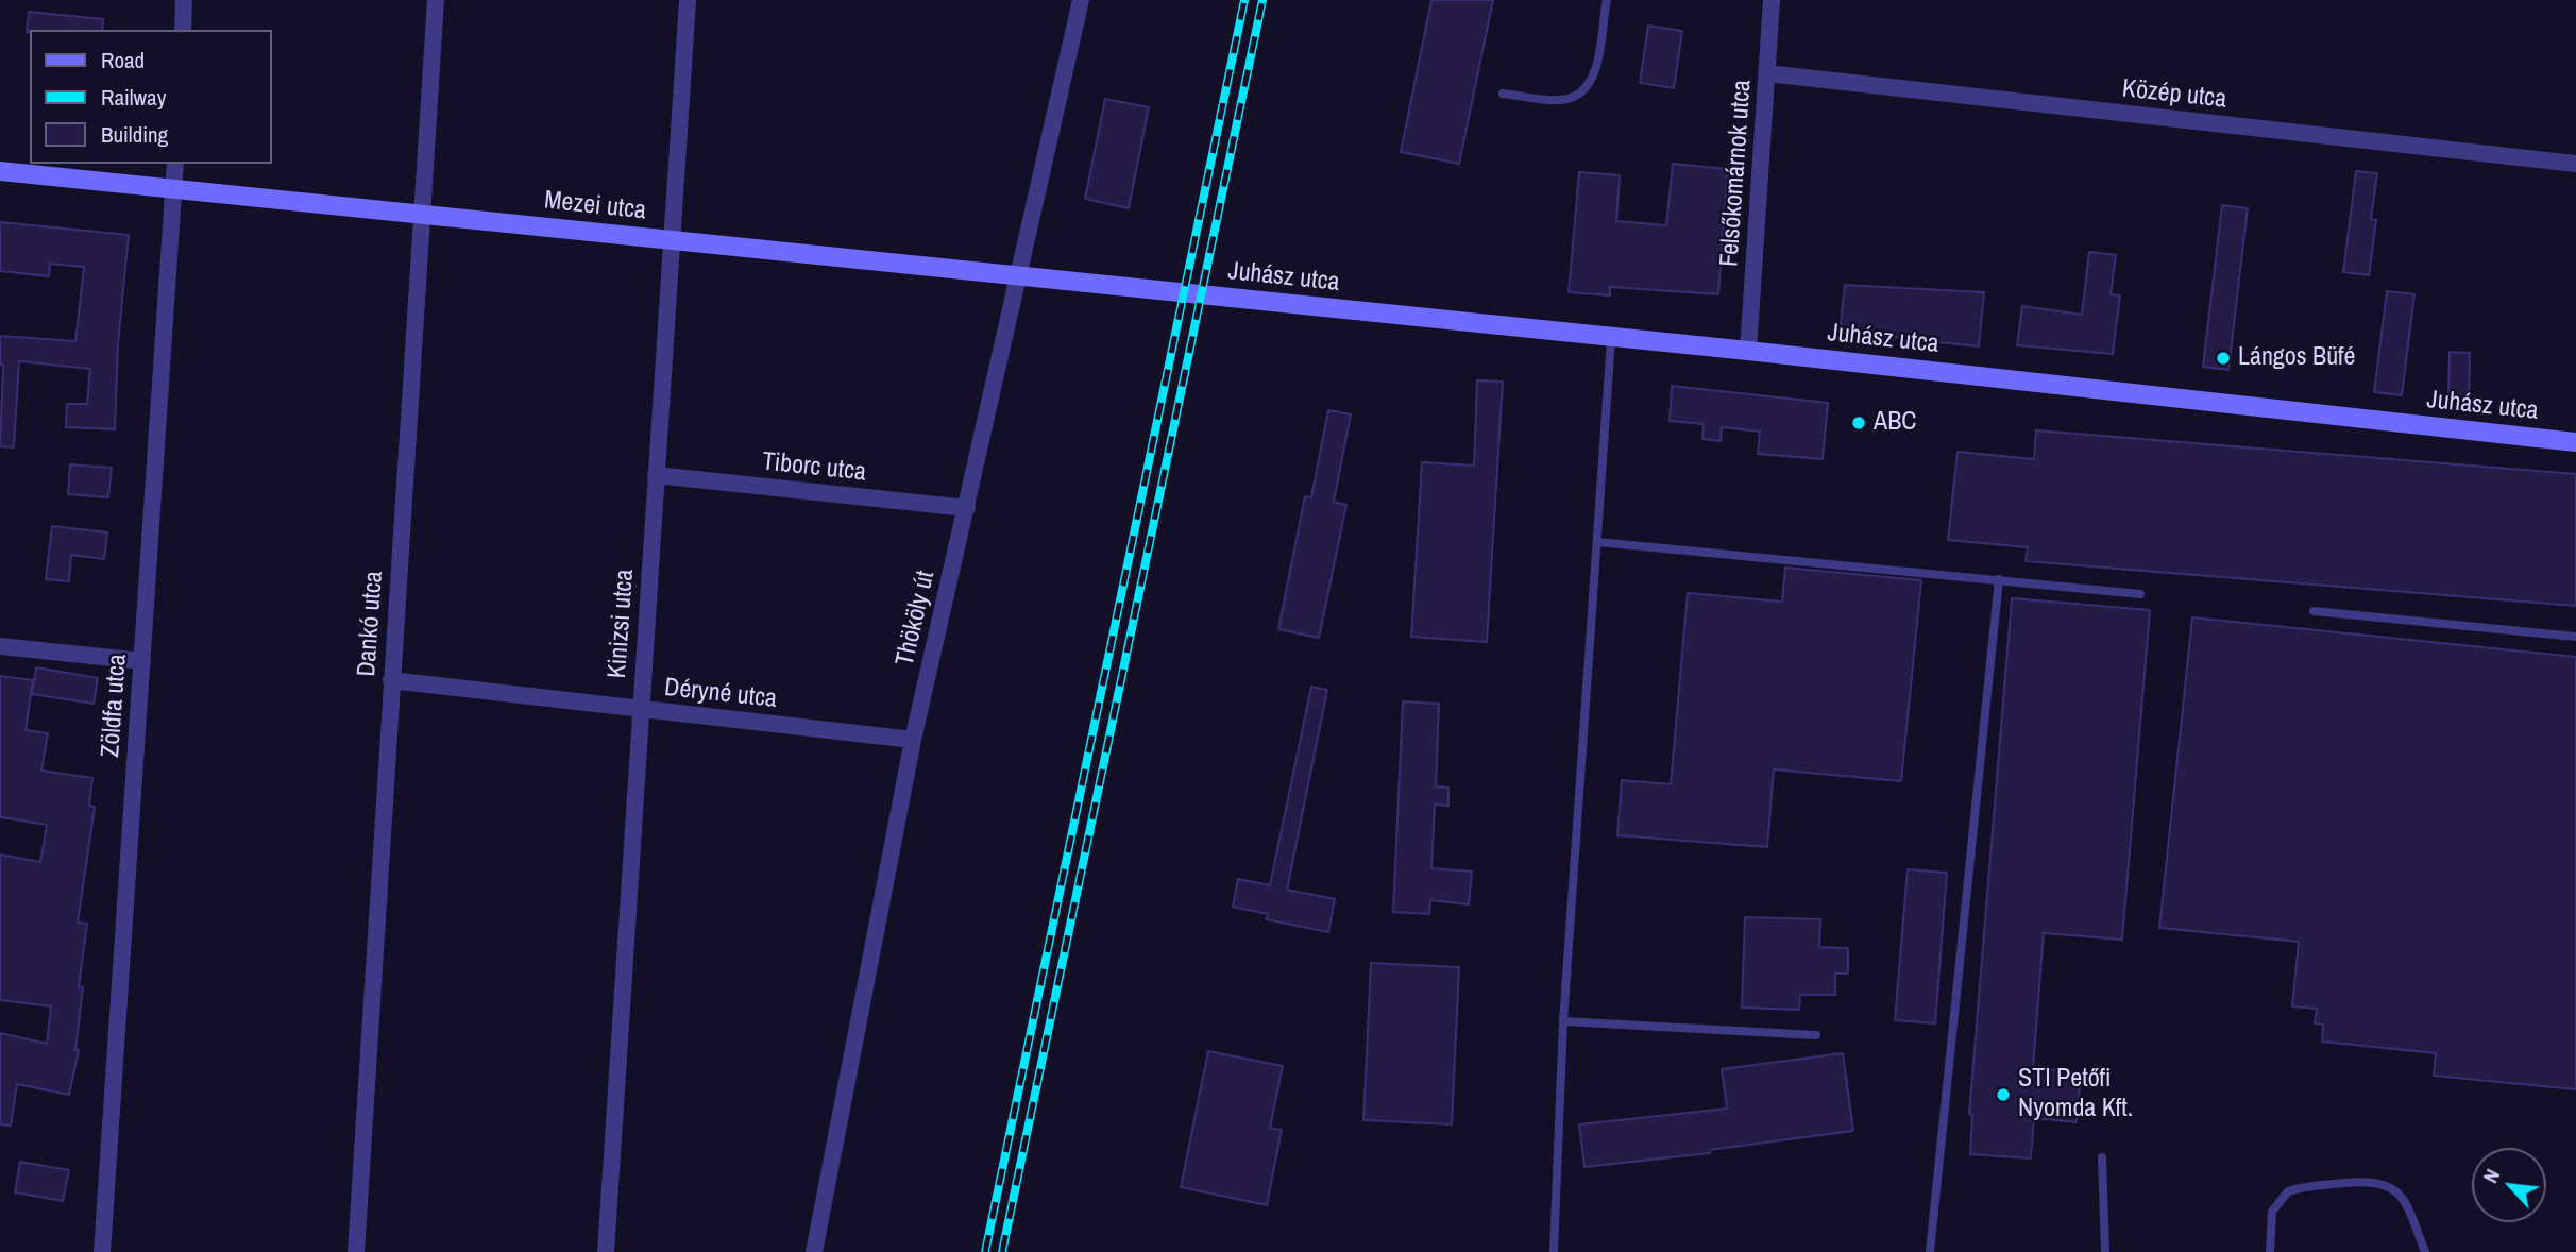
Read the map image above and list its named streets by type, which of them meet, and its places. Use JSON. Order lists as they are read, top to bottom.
{
  "streets": {
    "street": [
      "Közép utca",
      "Felsőkomárnok utca",
      "Mezei utca",
      "Juhász utca",
      "Tiborc utca",
      "Thököly út",
      "Dankó utca",
      "Kinizsi utca",
      "Déryné utca",
      "Zöldfa utca"
    ]
  },
  "crossings": [
    ["Közép utca", "Felsőkomárnok utca"],
    ["Felsőkomárnok utca", "Juhász utca"],
    ["Mezei utca", "Juhász utca"],
    ["Mezei utca", "Thököly út"],
    ["Mezei utca", "Dankó utca"],
    ["Mezei utca", "Kinizsi utca"],
    ["Mezei utca", "Zöldfa utca"],
    ["Tiborc utca", "Thököly út"],
    ["Tiborc utca", "Kinizsi utca"],
    ["Thököly út", "Déryné utca"],
    ["Dankó utca", "Déryné utca"],
    ["Kinizsi utca", "Déryné utca"]
  ],
  "places": ["Lángos Büfé", "ABC", "STI Petőfi Nyomda Kft."],
  "legend": ["Road", "Railway", "Building"],
  "north": "top left"
}
